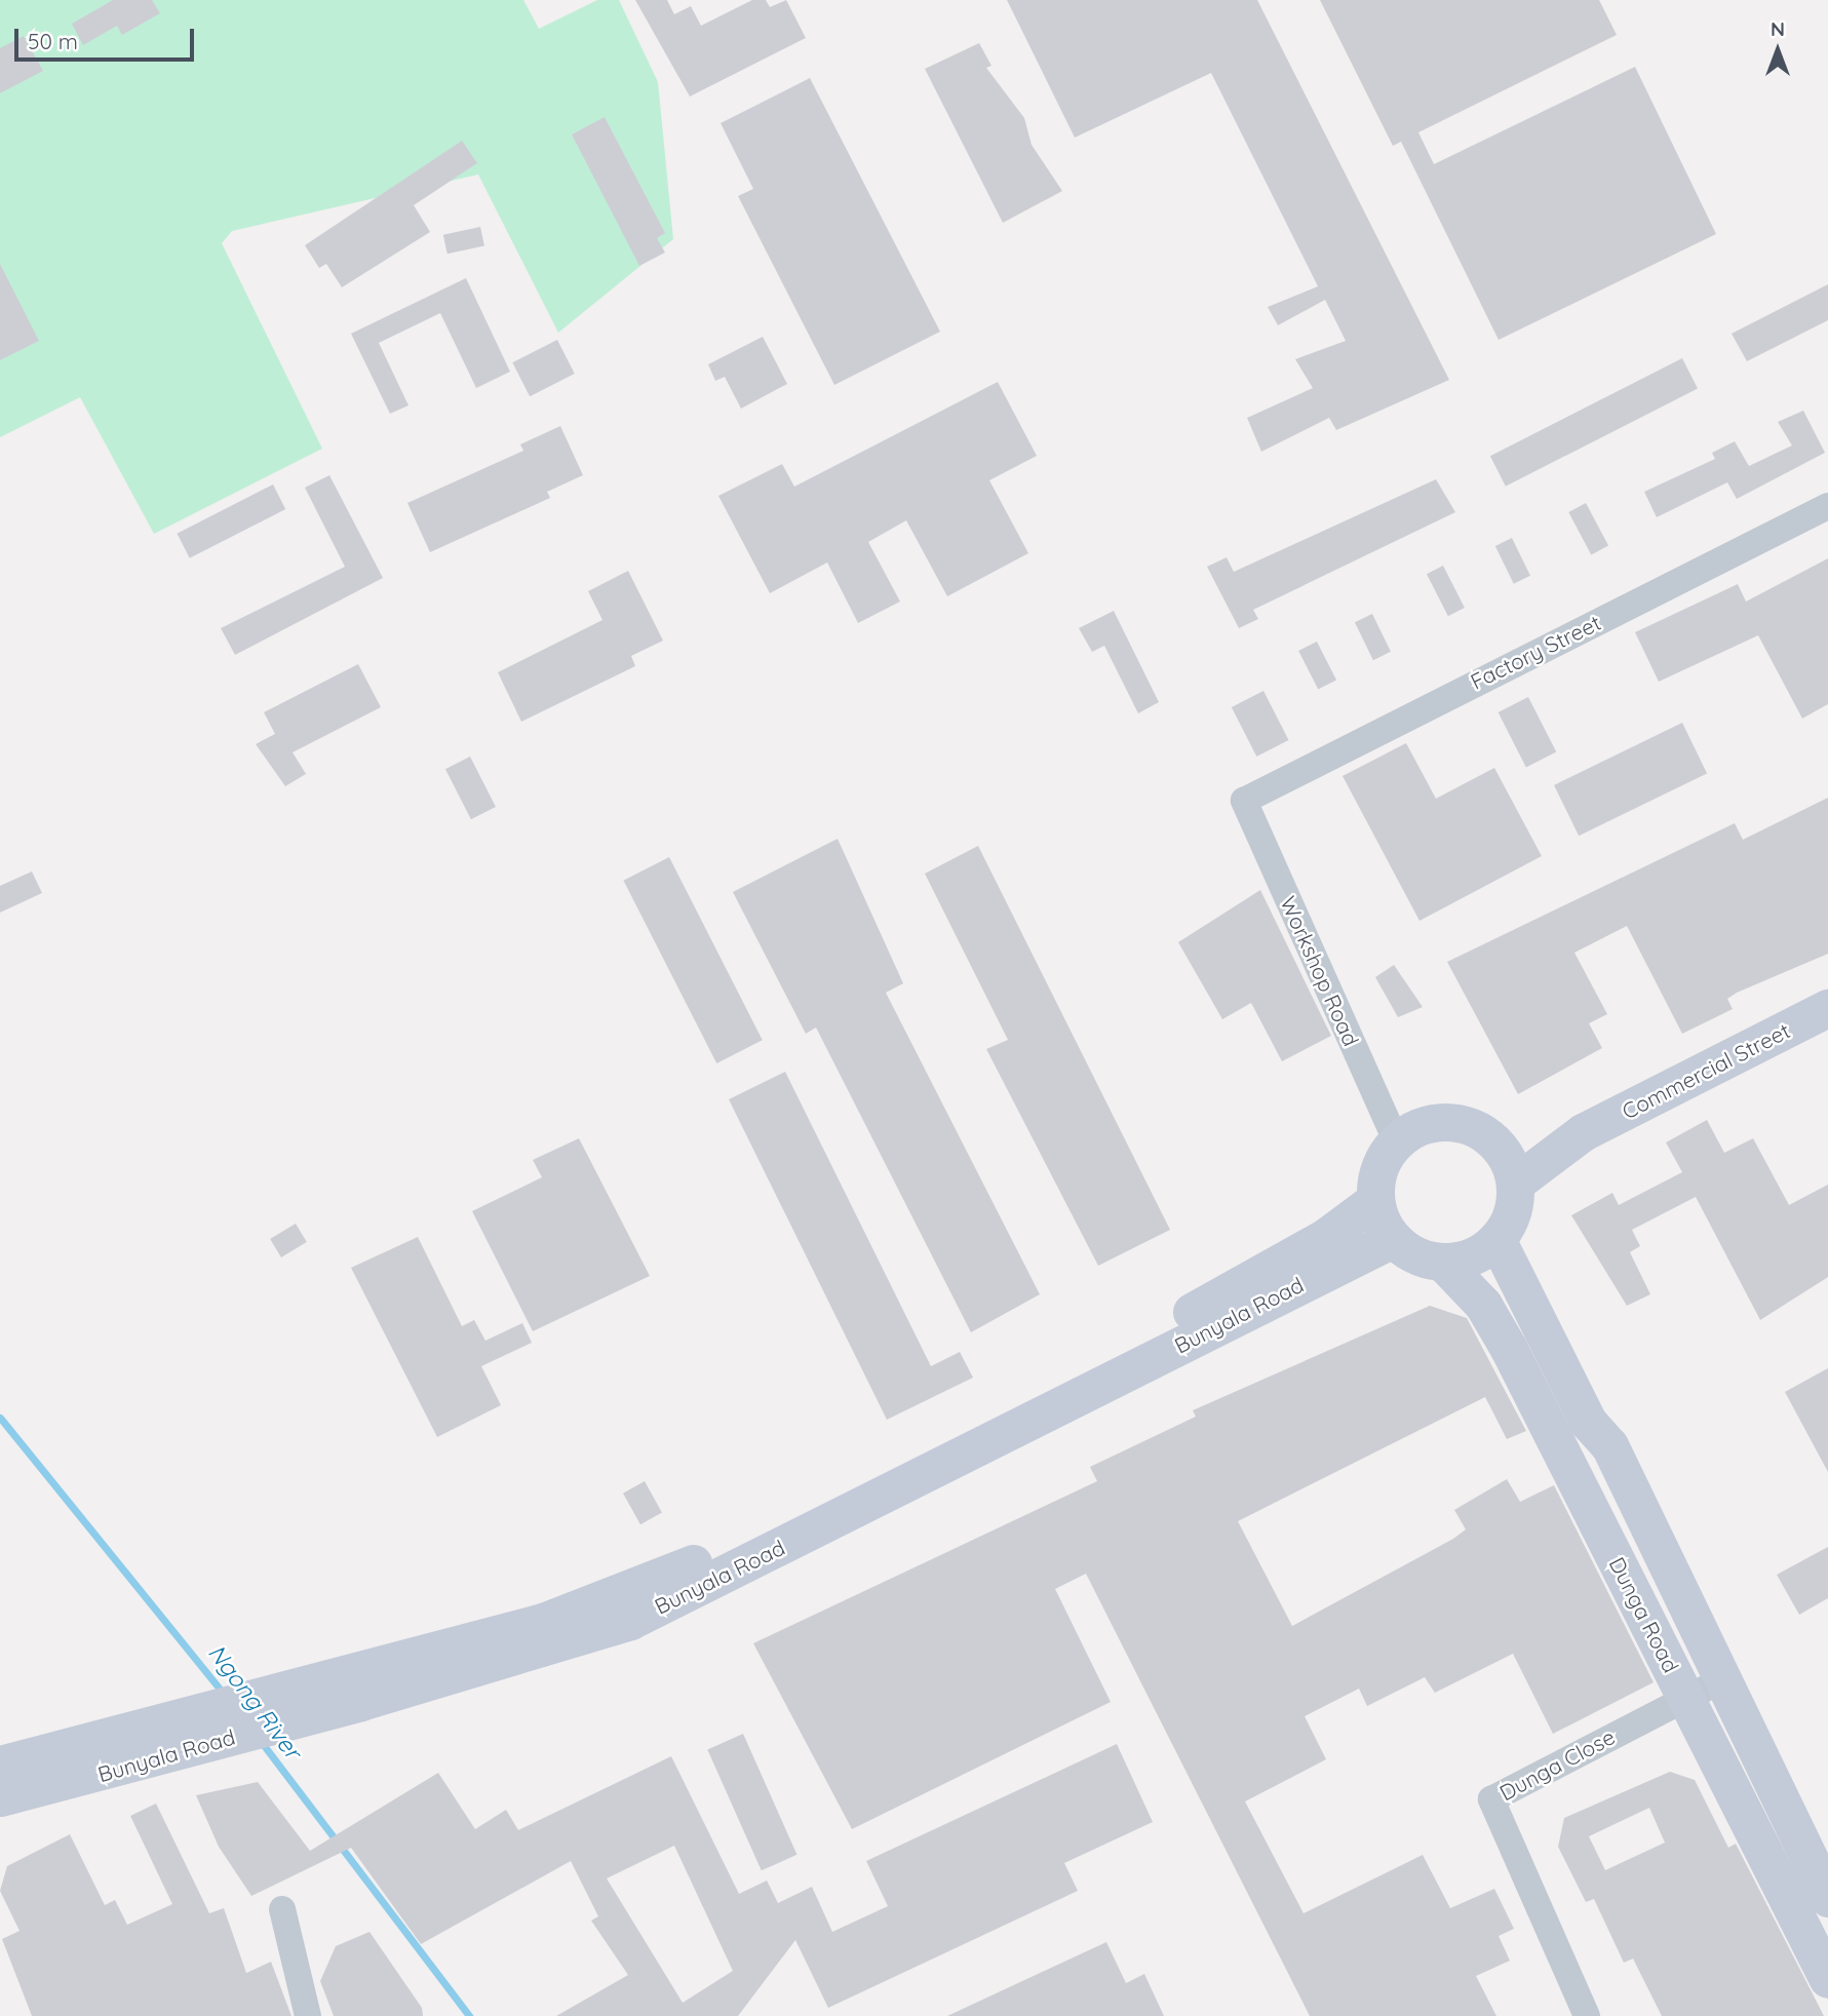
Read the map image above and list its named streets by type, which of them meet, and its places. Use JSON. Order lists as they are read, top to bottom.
{
  "streets": {
    "main road": ["Commercial Street", "Bunyala Road", "Dunga Road"],
    "street": ["Factory Street", "Workshop Road", "Dunga Close"]
  },
  "crossings": [
    ["Factory Street", "Workshop Road"],
    ["Workshop Road", "Commercial Street"],
    ["Workshop Road", "Bunyala Road"],
    ["Workshop Road", "Dunga Road"],
    ["Commercial Street", "Bunyala Road"],
    ["Commercial Street", "Dunga Road"],
    ["Bunyala Road", "Dunga Road"],
    ["Dunga Road", "Dunga Close"]
  ],
  "water": ["Ngong River"],
  "scale_bar": "50 m",
  "north": "top"
}
